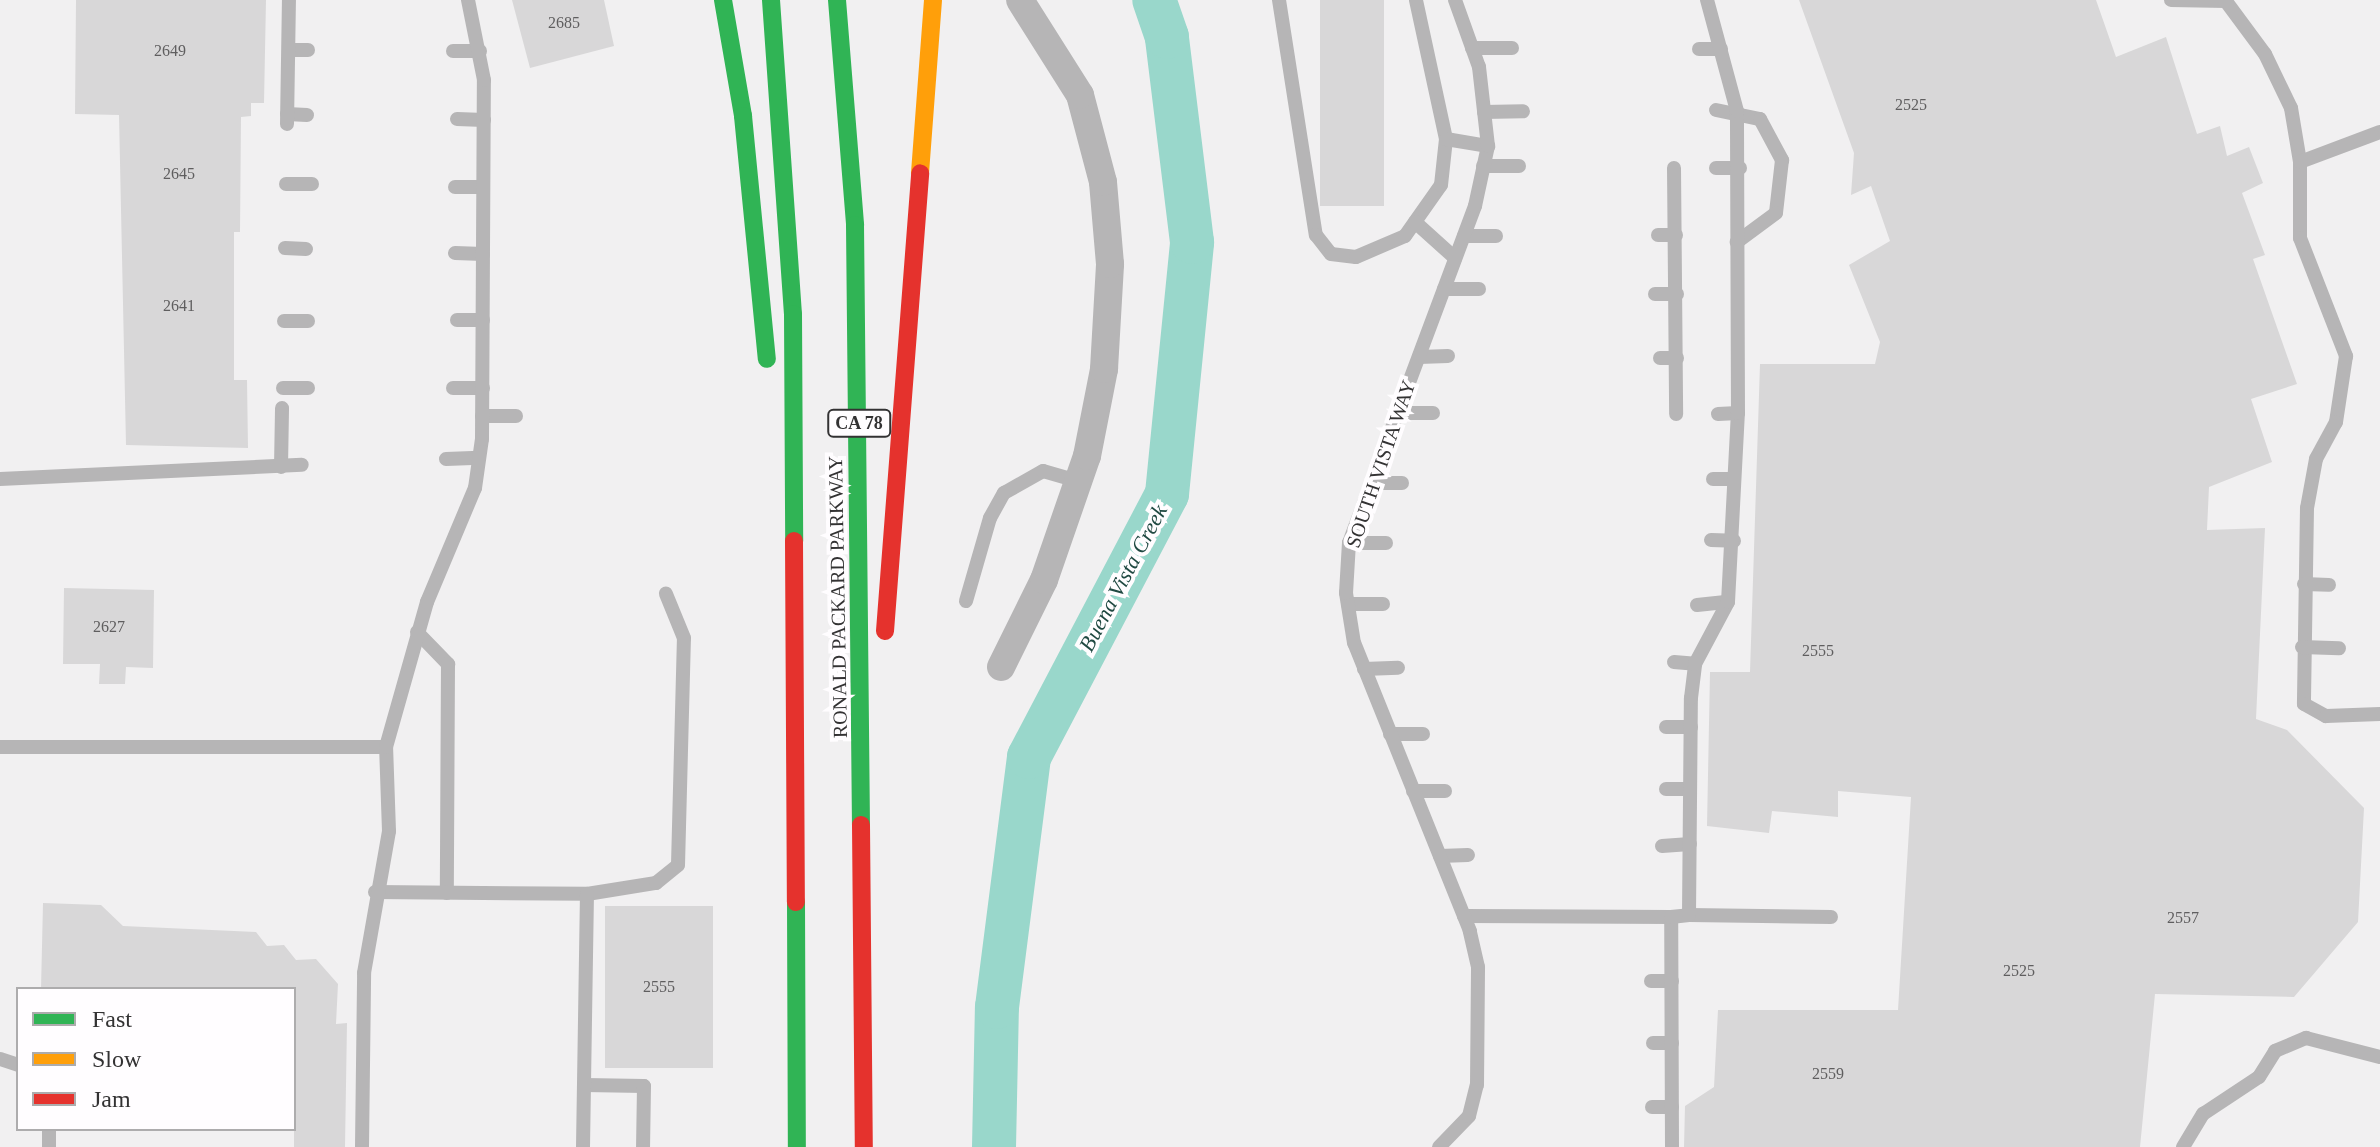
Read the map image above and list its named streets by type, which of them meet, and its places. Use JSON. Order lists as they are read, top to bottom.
{
  "streets": {
    "highway": ["CA 78", "RONALD PACKARD PARKWAY"],
    "lane": ["SOUTH VISTA WAY"]
  },
  "water": ["Buena Vista Creek"],
  "house_numbers": [
    "2685",
    "2649",
    "2525",
    "2645",
    "2641",
    "2627",
    "2555",
    "2557",
    "2525",
    "2555",
    "2559"
  ],
  "legend": ["Fast", "Slow", "Jam"]
}
